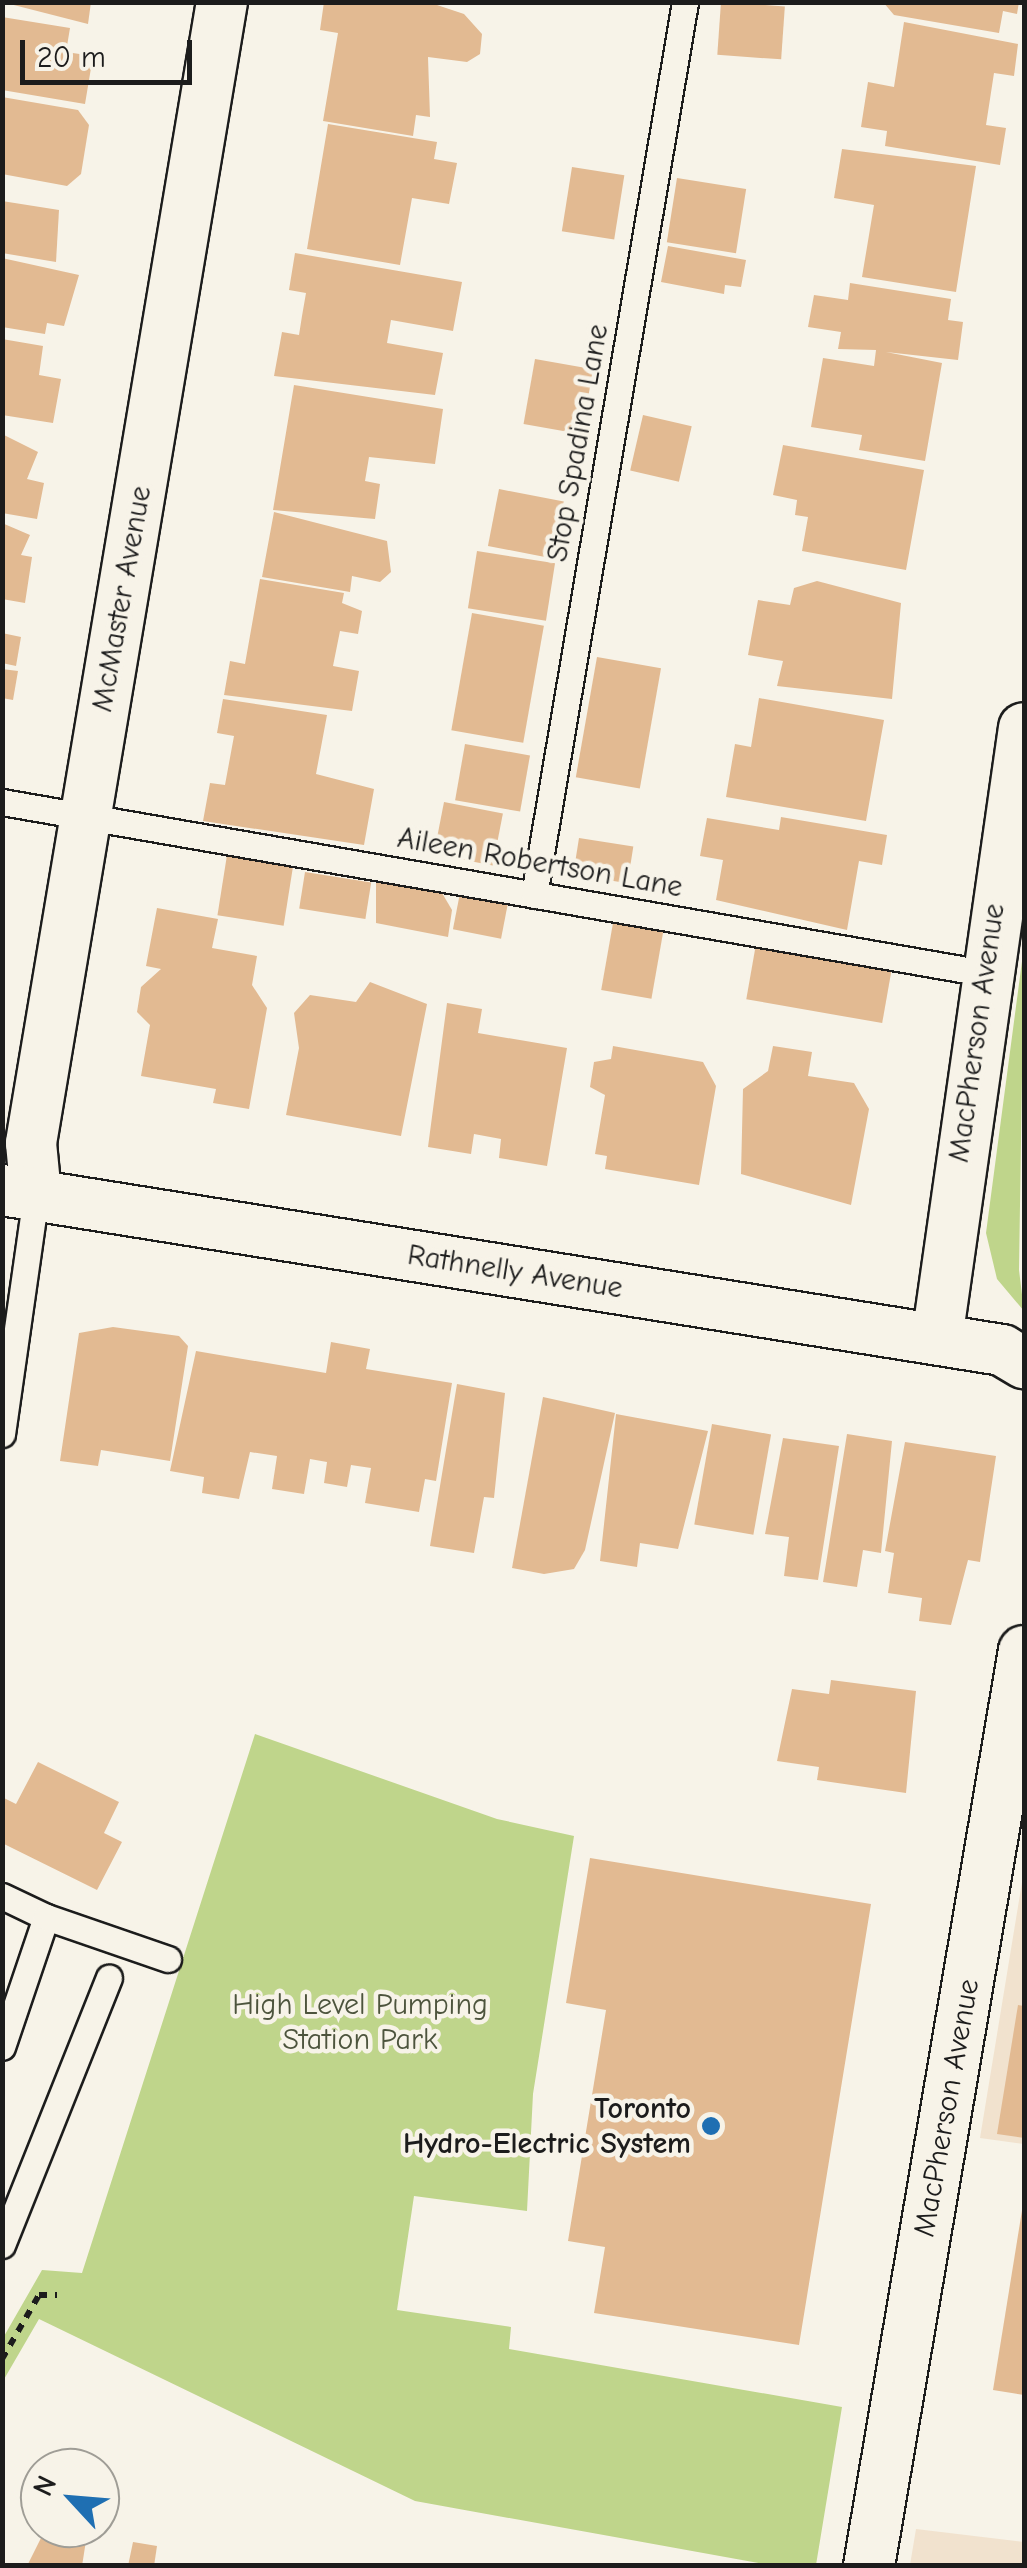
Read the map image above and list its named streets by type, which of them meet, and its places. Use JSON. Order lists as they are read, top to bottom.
{
  "streets": {
    "street": ["McMaster Avenue", "MacPherson Avenue", "Rathnelly Avenue"],
    "lane": ["Stop Spadina Lane", "Aileen Robertson Lane"]
  },
  "crossings": [
    ["Stop Spadina Lane", "Aileen Robertson Lane"],
    ["McMaster Avenue", "Aileen Robertson Lane"],
    ["McMaster Avenue", "Rathnelly Avenue"],
    ["Aileen Robertson Lane", "MacPherson Avenue"],
    ["MacPherson Avenue", "Rathnelly Avenue"]
  ],
  "parks": ["High Level Pumping Station Park"],
  "places": ["Toronto Hydro-Electric System"],
  "scale_bar": "20 m",
  "north": "top left"
}
